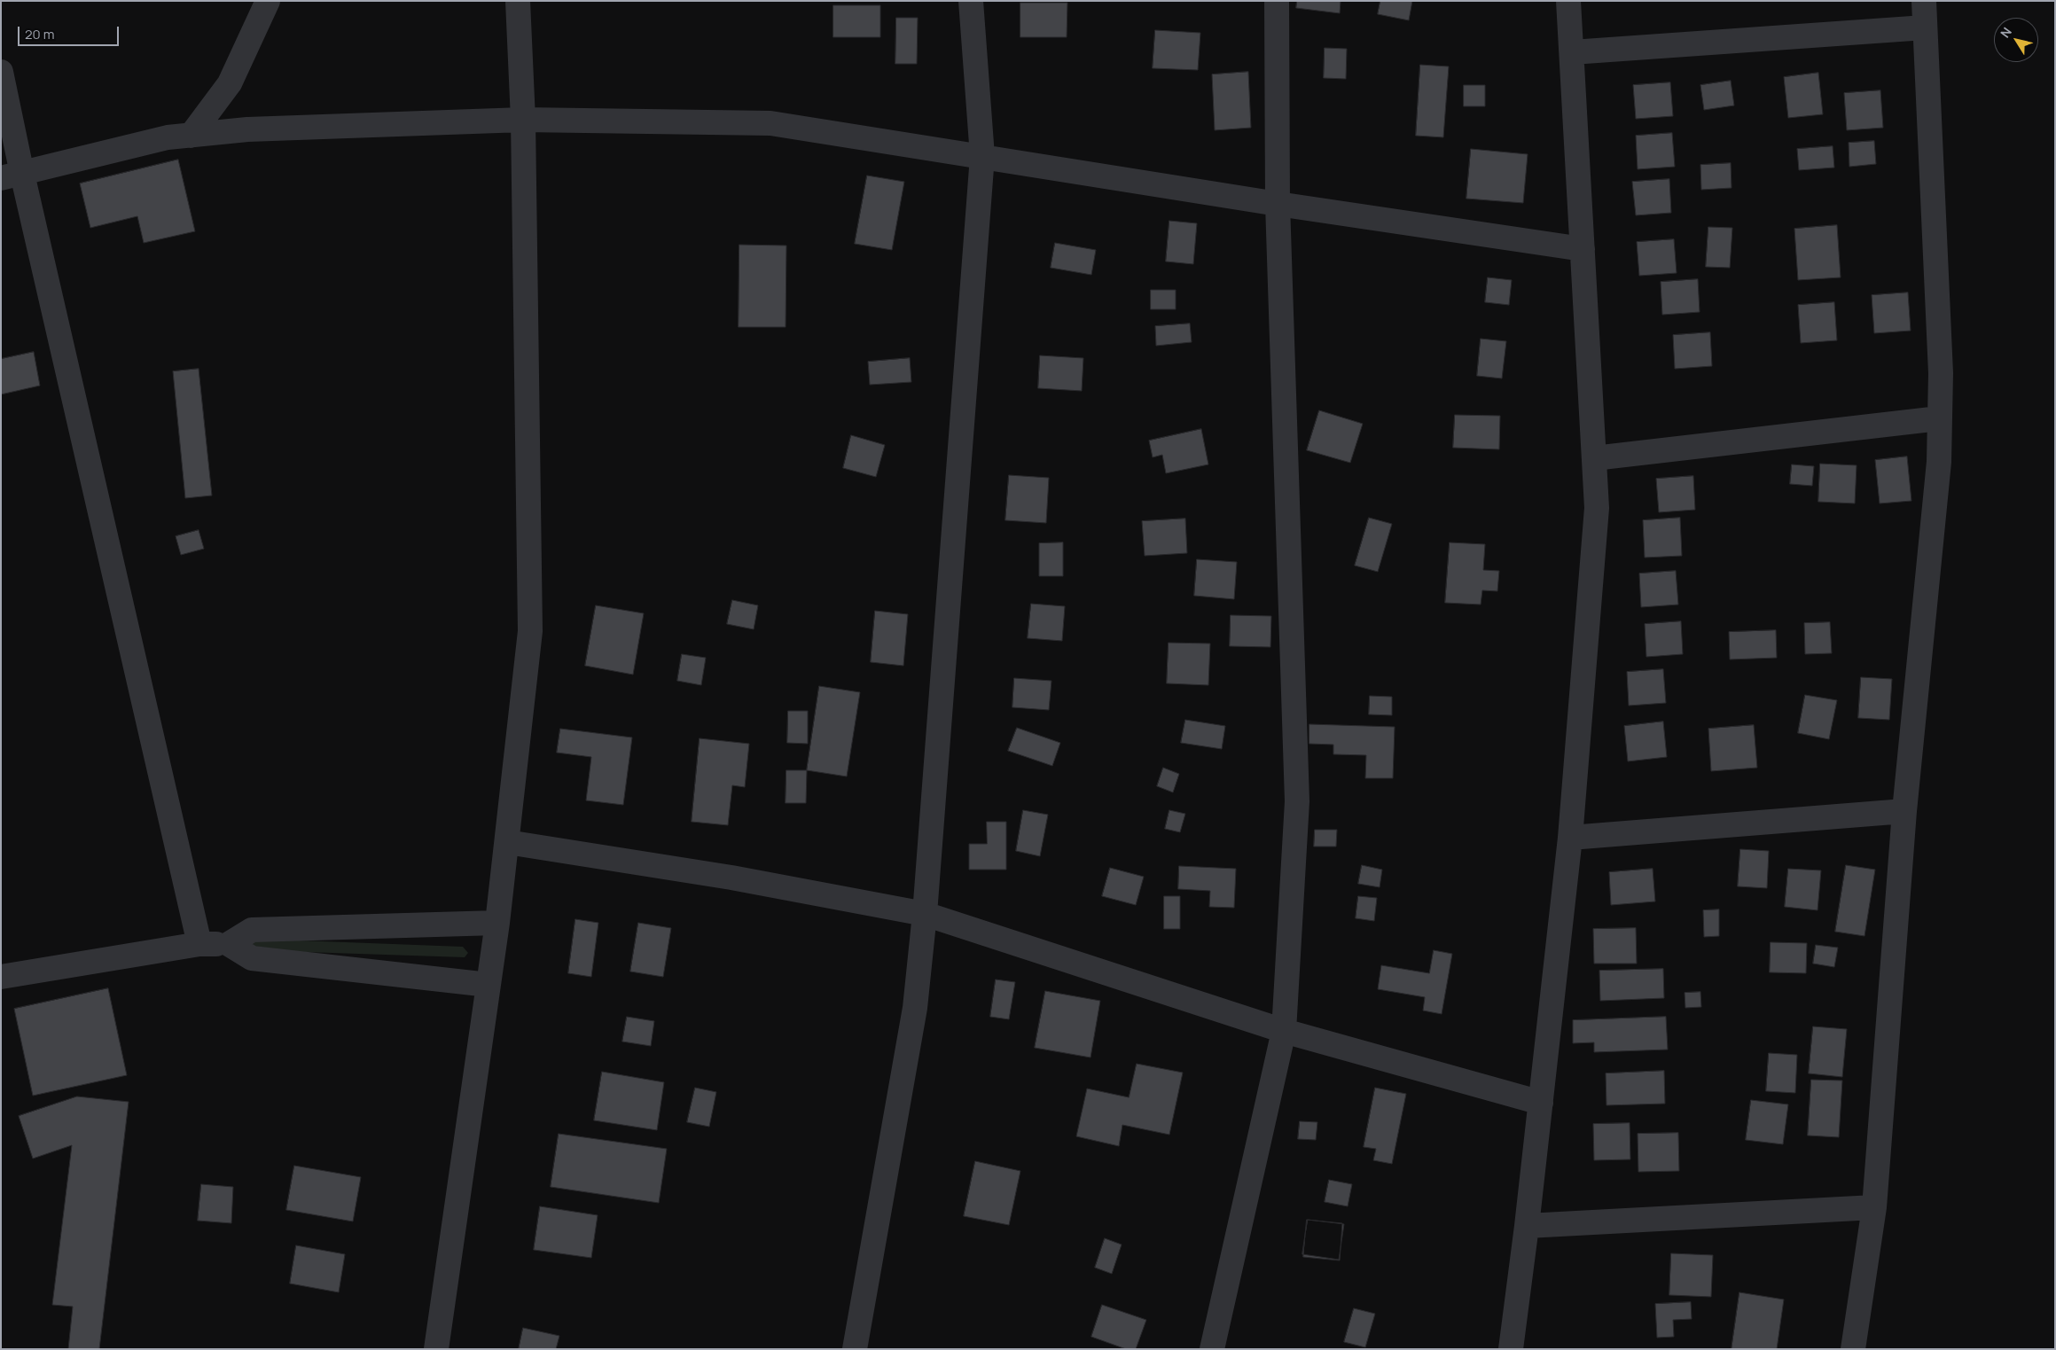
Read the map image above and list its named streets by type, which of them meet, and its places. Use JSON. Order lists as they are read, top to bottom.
{
  "scale_bar": "20 m",
  "north": "top left"
}
